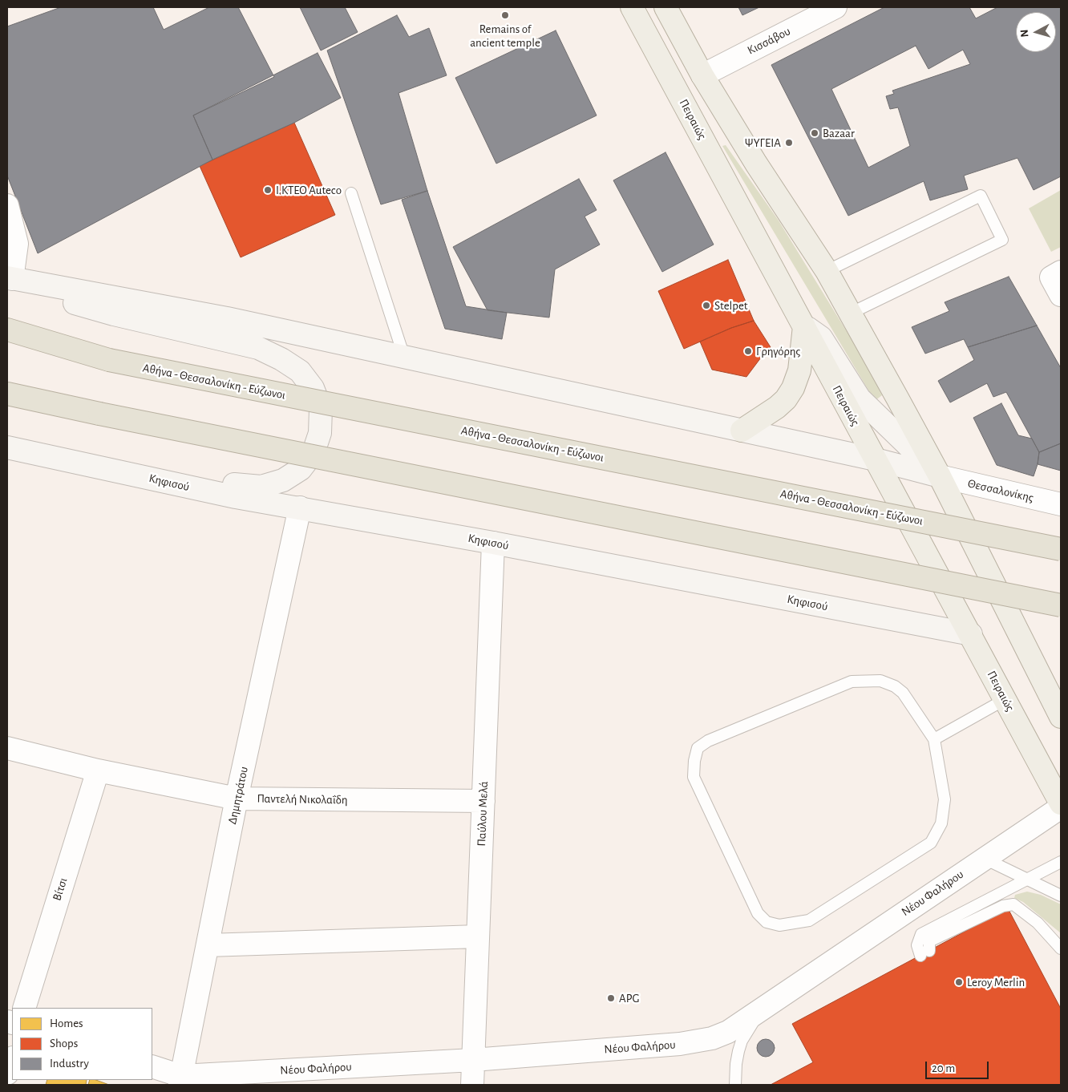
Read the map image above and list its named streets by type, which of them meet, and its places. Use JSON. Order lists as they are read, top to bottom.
{
  "streets": {
    "highway": ["Αθήνα - Θεσσαλονίκη - Εύζωνοι"],
    "main road": ["Πειραιώς", "Κηφισού"],
    "street": [
      "Κισσάβου",
      "Θεσσαλονίκης",
      "Δημητράτου",
      "Παντελή Νικολαΐδη",
      "Παύλου Μελά",
      "Βίτσι",
      "Νέου Φαλήρου"
    ]
  },
  "crossings": [
    ["Πειραιώς", "Κηφισού"],
    ["Κηφισού", "Δημητράτου"],
    ["Κηφισού", "Παύλου Μελά"],
    ["Δημητράτου", "Παντελή Νικολαΐδη"],
    ["Δημητράτου", "Νέου Φαλήρου"],
    ["Παντελή Νικολαΐδη", "Παύλου Μελά"],
    ["Παντελή Νικολαΐδη", "Βίτσι"],
    ["Παύλου Μελά", "Νέου Φαλήρου"]
  ],
  "places": [
    "Remains of ancient temple",
    "Bazaar",
    "ΨΥΓΕΙΑ",
    "Ι.ΚΤΕΟ Auteco",
    "Stelpet",
    "Γρηγόρης",
    "Leroy Merlin",
    "APG"
  ],
  "legend": ["Homes", "Shops", "Industry"],
  "scale_bar": "20 m",
  "north": "left"
}
